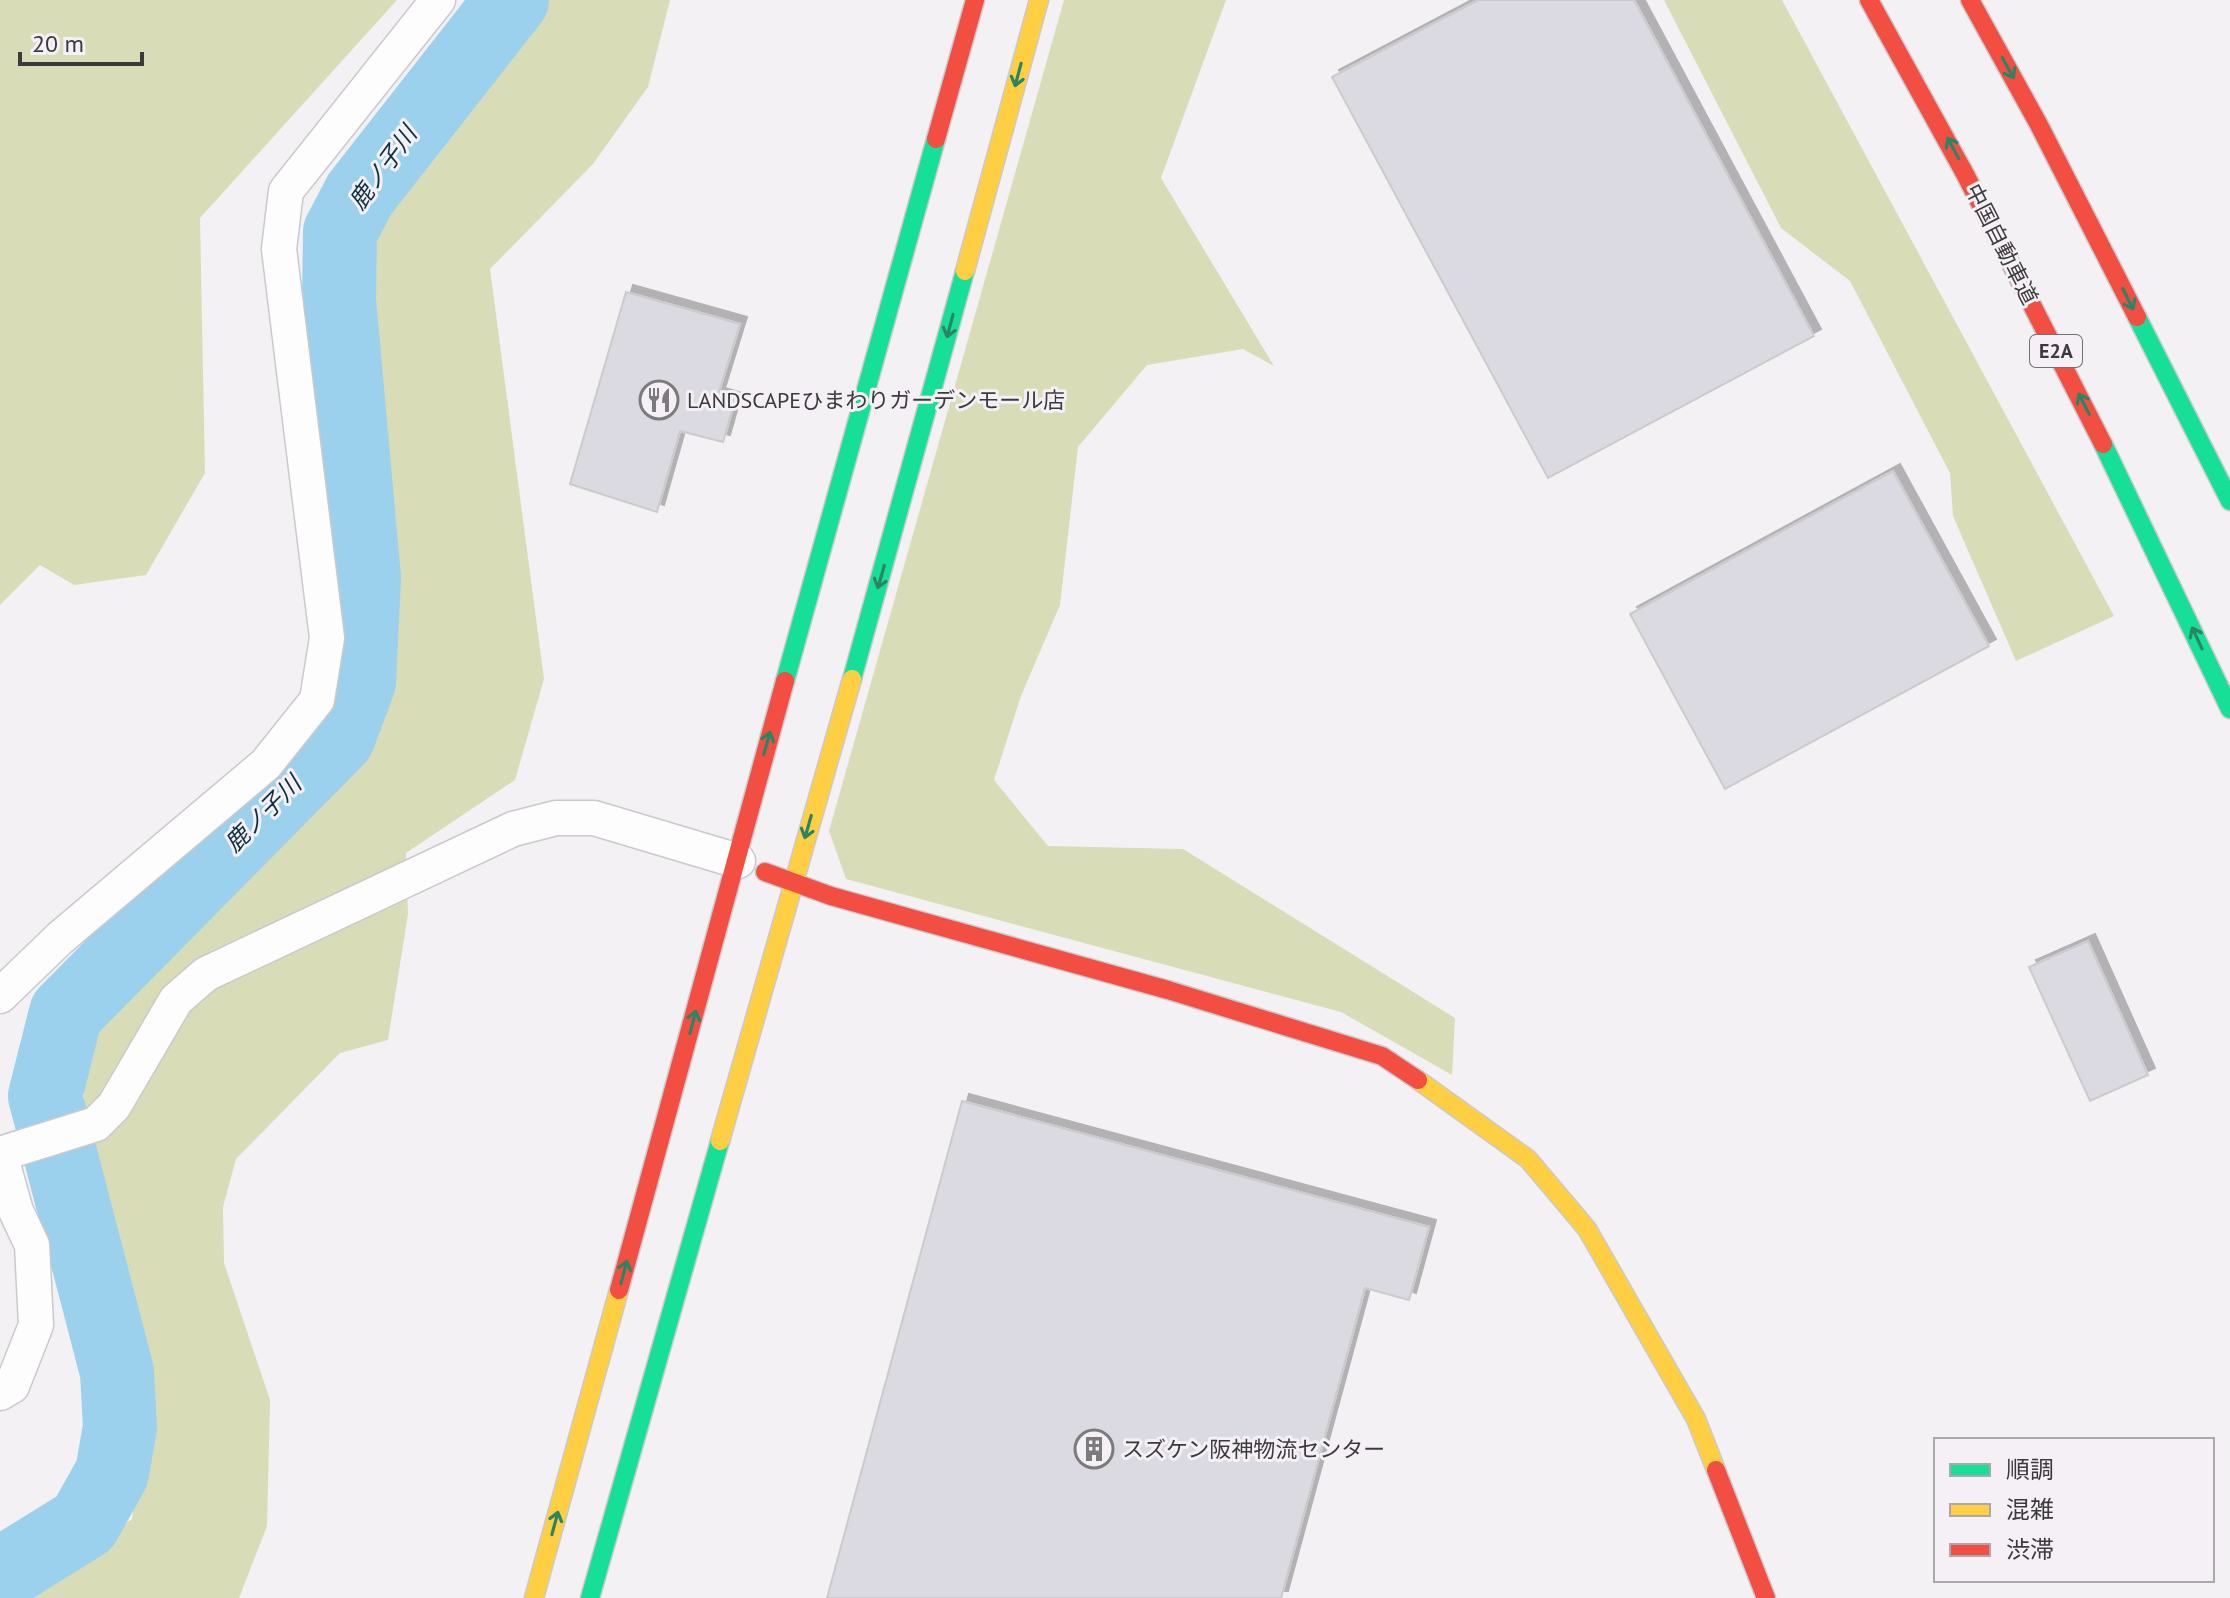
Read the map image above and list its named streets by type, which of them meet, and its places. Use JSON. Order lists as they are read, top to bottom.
{
  "streets": {
    "main road": ["中国自動車道", "E2A"]
  },
  "water": ["鹿ノ子川"],
  "places": {
    "restaurant": ["LANDSCAPEひまわりガーデンモール店"],
    "building": ["スズケン阪神物流センター"]
  },
  "legend": ["順調", "混雑", "渋滞"],
  "scale_bar": "20 m"
}
